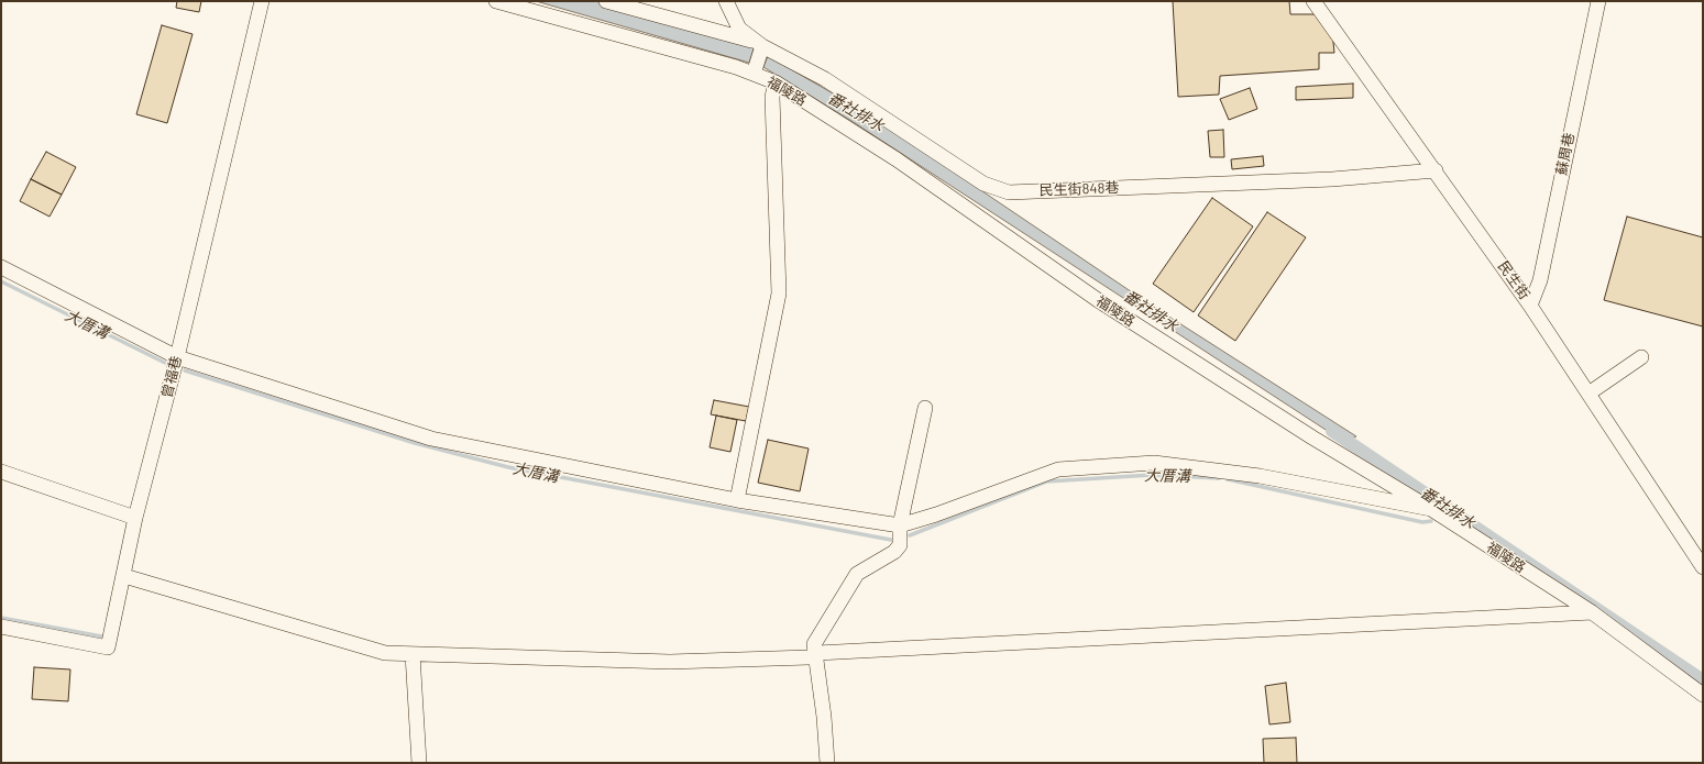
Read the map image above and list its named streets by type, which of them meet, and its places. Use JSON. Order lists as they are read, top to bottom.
{
  "streets": {
    "street": [
      "福陵路",
      "蘇周巷",
      "民生街848巷",
      "民生街",
      "曾福巷"
    ]
  },
  "crossings": [
    ["蘇周巷", "民生街"],
    ["民生街848巷", "民生街"]
  ],
  "water": ["番社排水", "大厝溝"]
}
